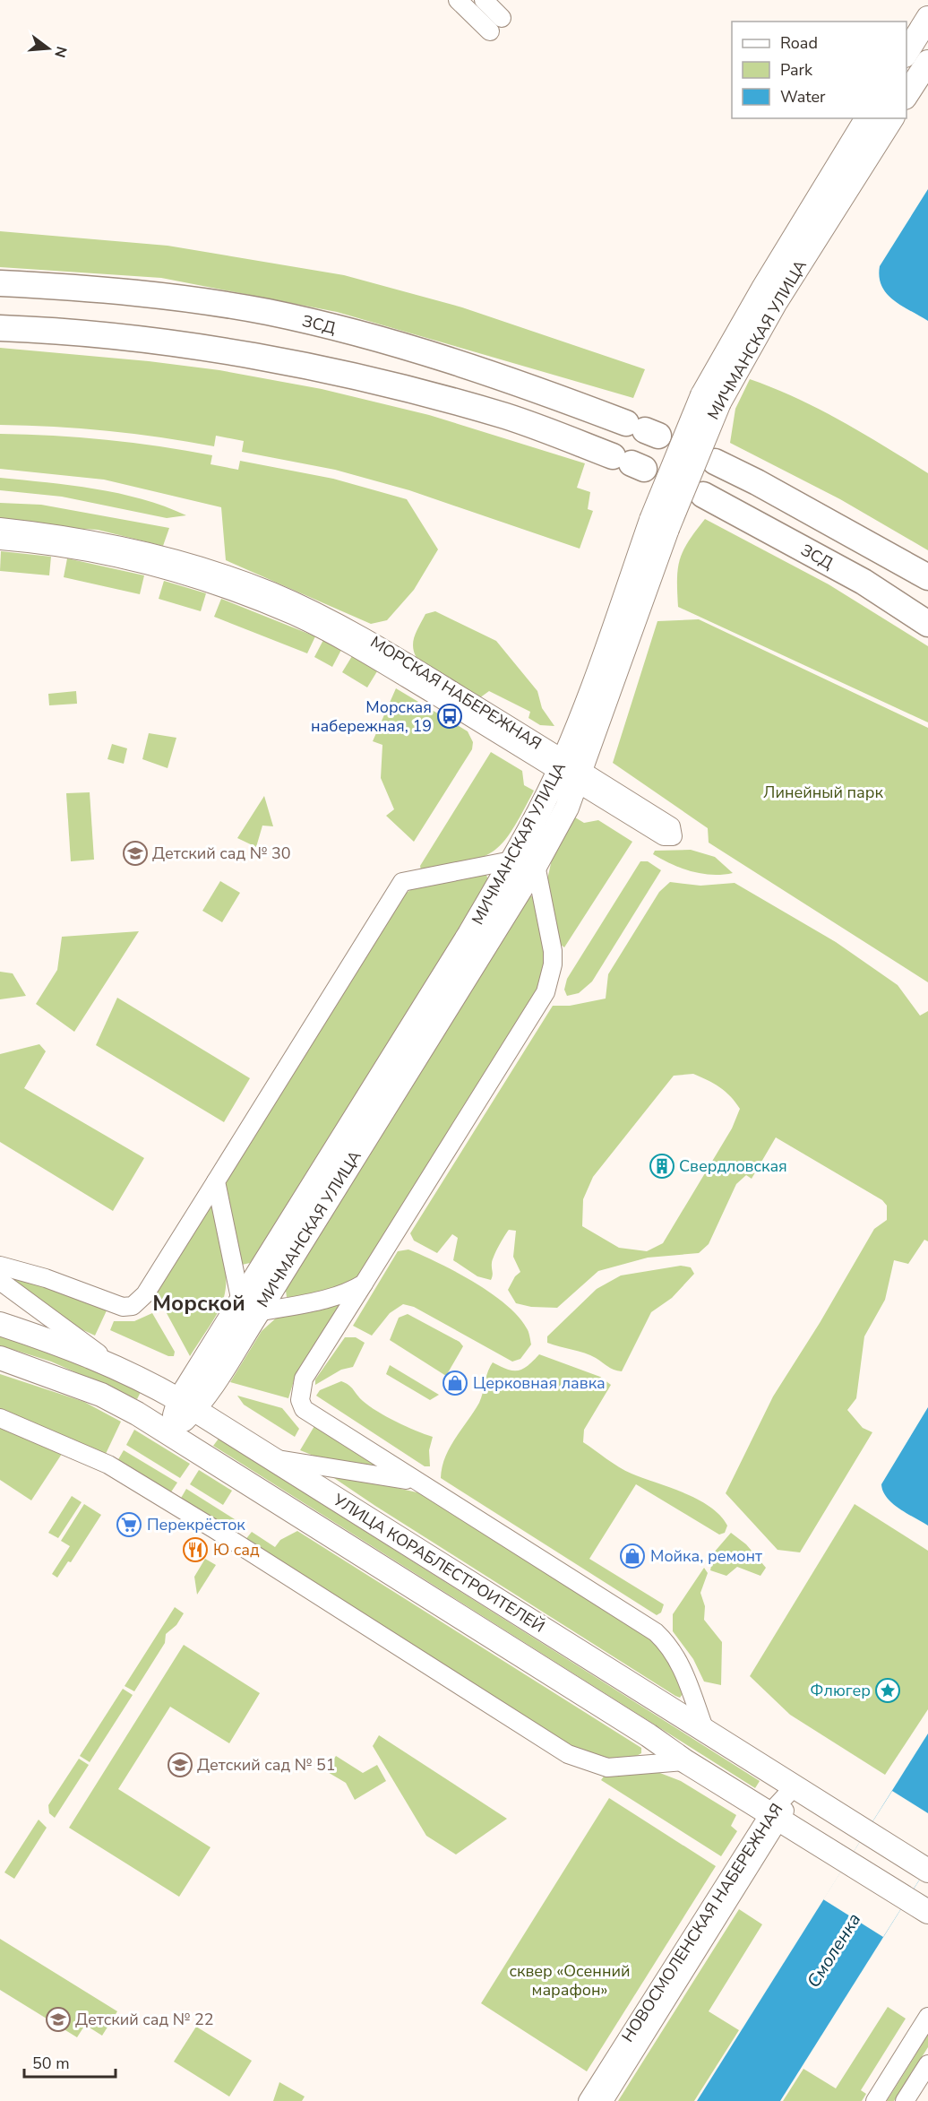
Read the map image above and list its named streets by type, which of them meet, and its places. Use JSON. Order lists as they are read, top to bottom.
{
  "streets": {
    "highway": ["ЗСД"],
    "main road": ["МИЧМАНСКАЯ УЛИЦА", "УЛИЦА КОРАБЛЕСТРОИТЕЛЕЙ"],
    "street": ["МОРСКАЯ НАБЕРЕЖНАЯ", "НОВОСМОЛЕНСКАЯ НАБЕРЕЖНАЯ"]
  },
  "crossings": [
    ["МИЧМАНСКАЯ УЛИЦА", "МОРСКАЯ НАБЕРЕЖНАЯ"],
    ["МИЧМАНСКАЯ УЛИЦА", "УЛИЦА КОРАБЛЕСТРОИТЕЛЕЙ"],
    ["УЛИЦА КОРАБЛЕСТРОИТЕЛЕЙ", "НОВОСМОЛЕНСКАЯ НАБЕРЕЖНАЯ"]
  ],
  "districts": ["Морской"],
  "water": ["Смоленка"],
  "parks": ["Линейный парк", "сквер «Осенний марафон»"],
  "places": {
    "bus stop": ["Морская набережная, 19"],
    "school or university": ["Детский сад № 30", "Детский сад № 51", "Детский сад № 22"],
    "building": ["Свердловская"],
    "shop": ["Церковная лавка", "Мойка, ремонт"],
    "supermarket": ["Перекрёсток"],
    "restaurant": ["Ю сад"],
    "place": ["Флюгер"]
  },
  "legend": ["Road", "Park", "Water"],
  "scale_bar": "50 m",
  "north": "right"
}
